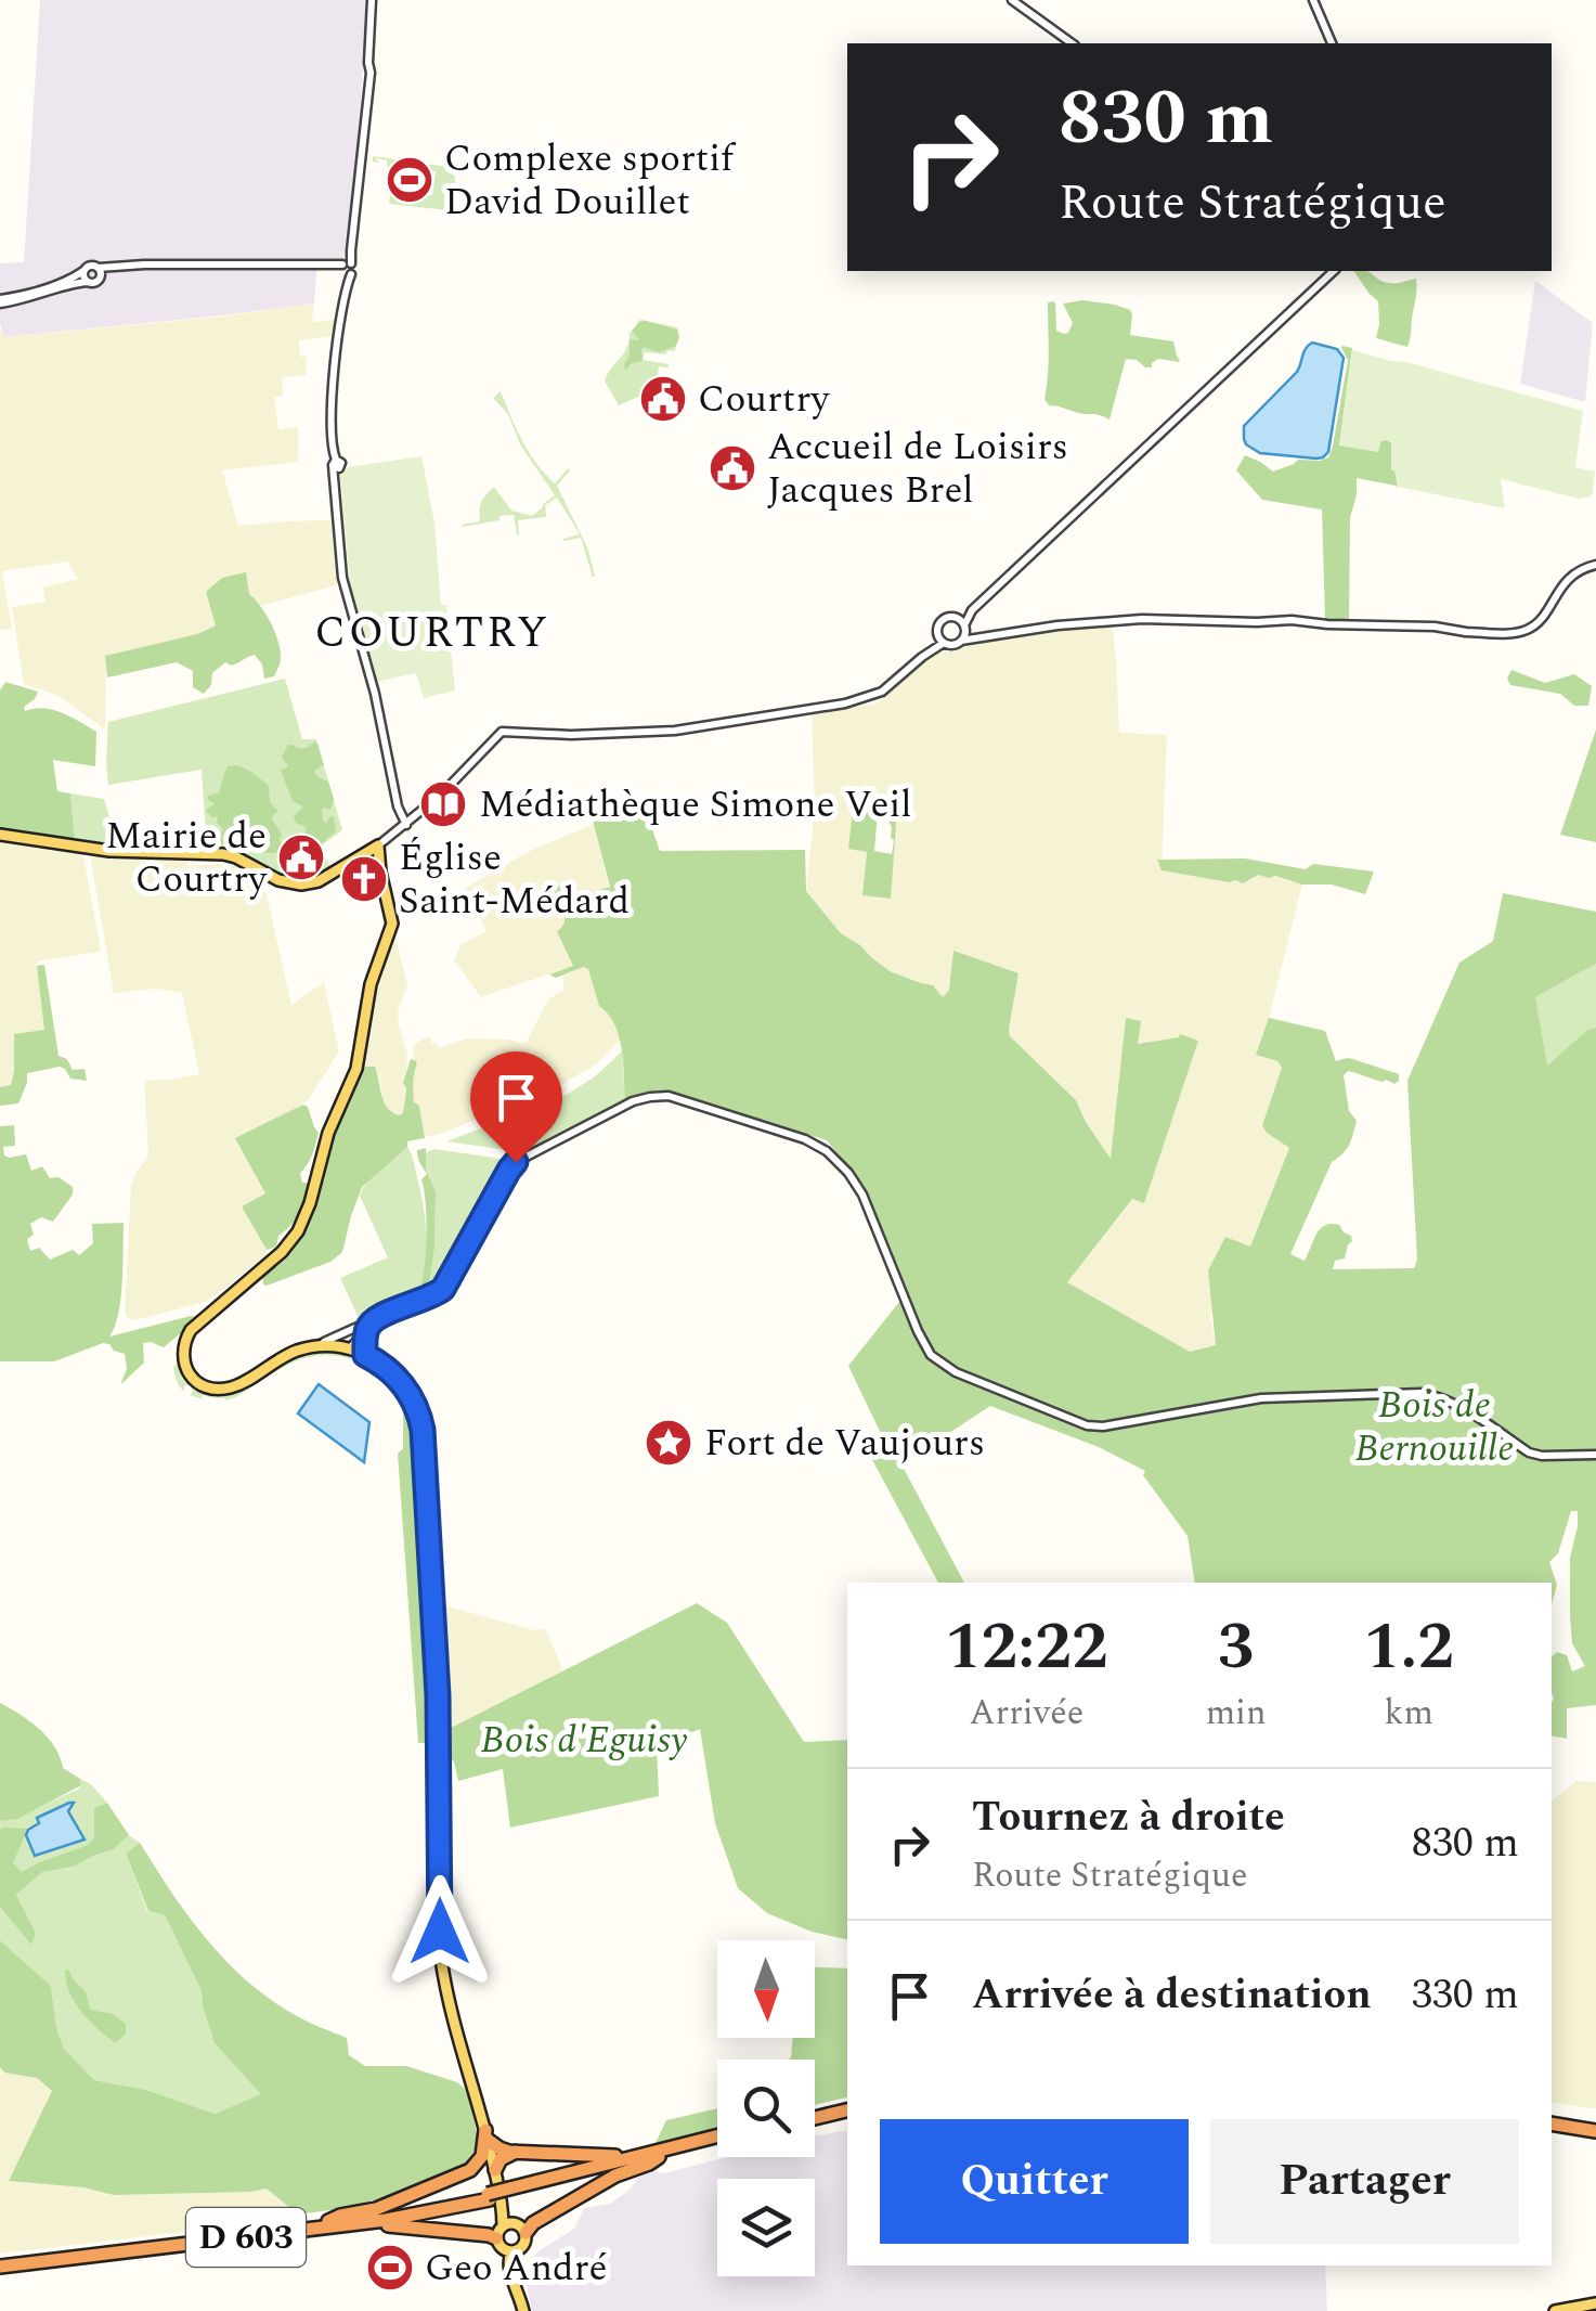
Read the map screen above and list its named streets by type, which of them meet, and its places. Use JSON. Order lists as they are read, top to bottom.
{
  "streets": {
    "highway": ["D 603"]
  },
  "districts": ["COURTRY"],
  "parks": ["Bois de Bernouille", "Bois d'Eguisy"],
  "places": {
    "sports": ["Complexe sportif David Douillet", "Geo André"],
    "public building": ["Courtry", "Accueil de Loisirs Jacques Brel", "Mairie de Courtry"],
    "library": ["Médiathèque Simone Veil"],
    "church": ["Église Saint-Médard"],
    "place": ["Fort de Vaujours"]
  },
  "north": "bottom",
  "page": {
    "turn": ["830 m", "Route Stratégique"],
    "eta": [
      "12:22",
      "Arrivée",
      "3",
      "min",
      "1.2",
      "km"
    ],
    "list": [
      {
        "name": "Tournez à droite",
        "note": "Route Stratégique",
        "value": "830 m"
      },
      {
        "name": "Arrivée à destination",
        "value": "330 m"
      }
    ],
    "buttons": ["Quitter", "Partager"]
  }
}
